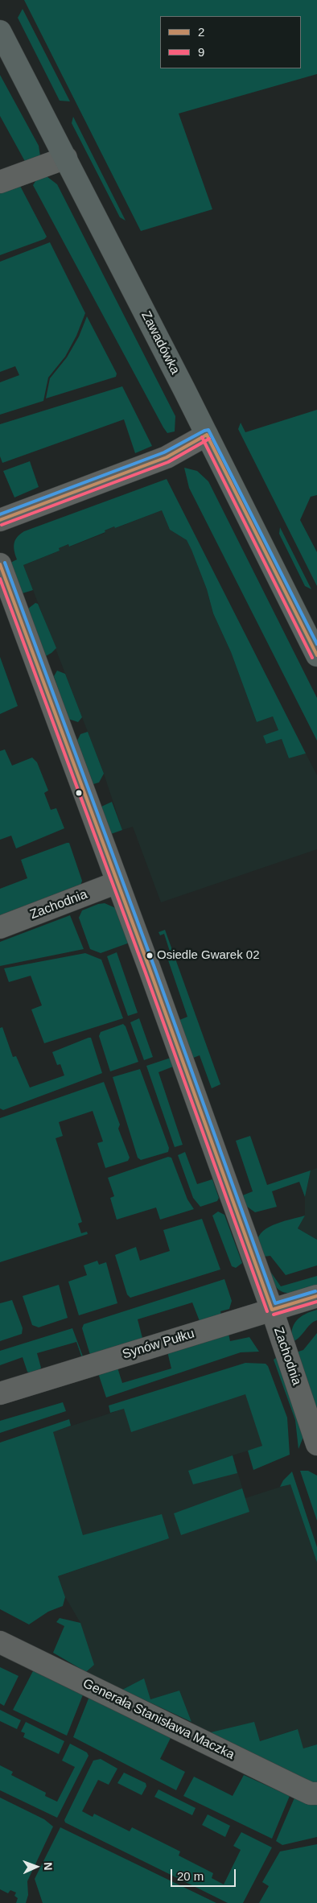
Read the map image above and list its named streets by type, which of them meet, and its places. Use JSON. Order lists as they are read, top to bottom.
{
  "streets": {
    "main road": ["Zawadówka"],
    "street": ["Zachodnia", "Synów Pułku", "Generała Stanisława Maczka"]
  },
  "crossings": [
    ["Zachodnia", "Synów Pułku"]
  ],
  "places": ["Osiedle Gwarek 02"],
  "lines": ["transit line 2", "transit line 9"],
  "legend": ["2", "9"],
  "scale_bar": "20 m",
  "north": "right"
}
